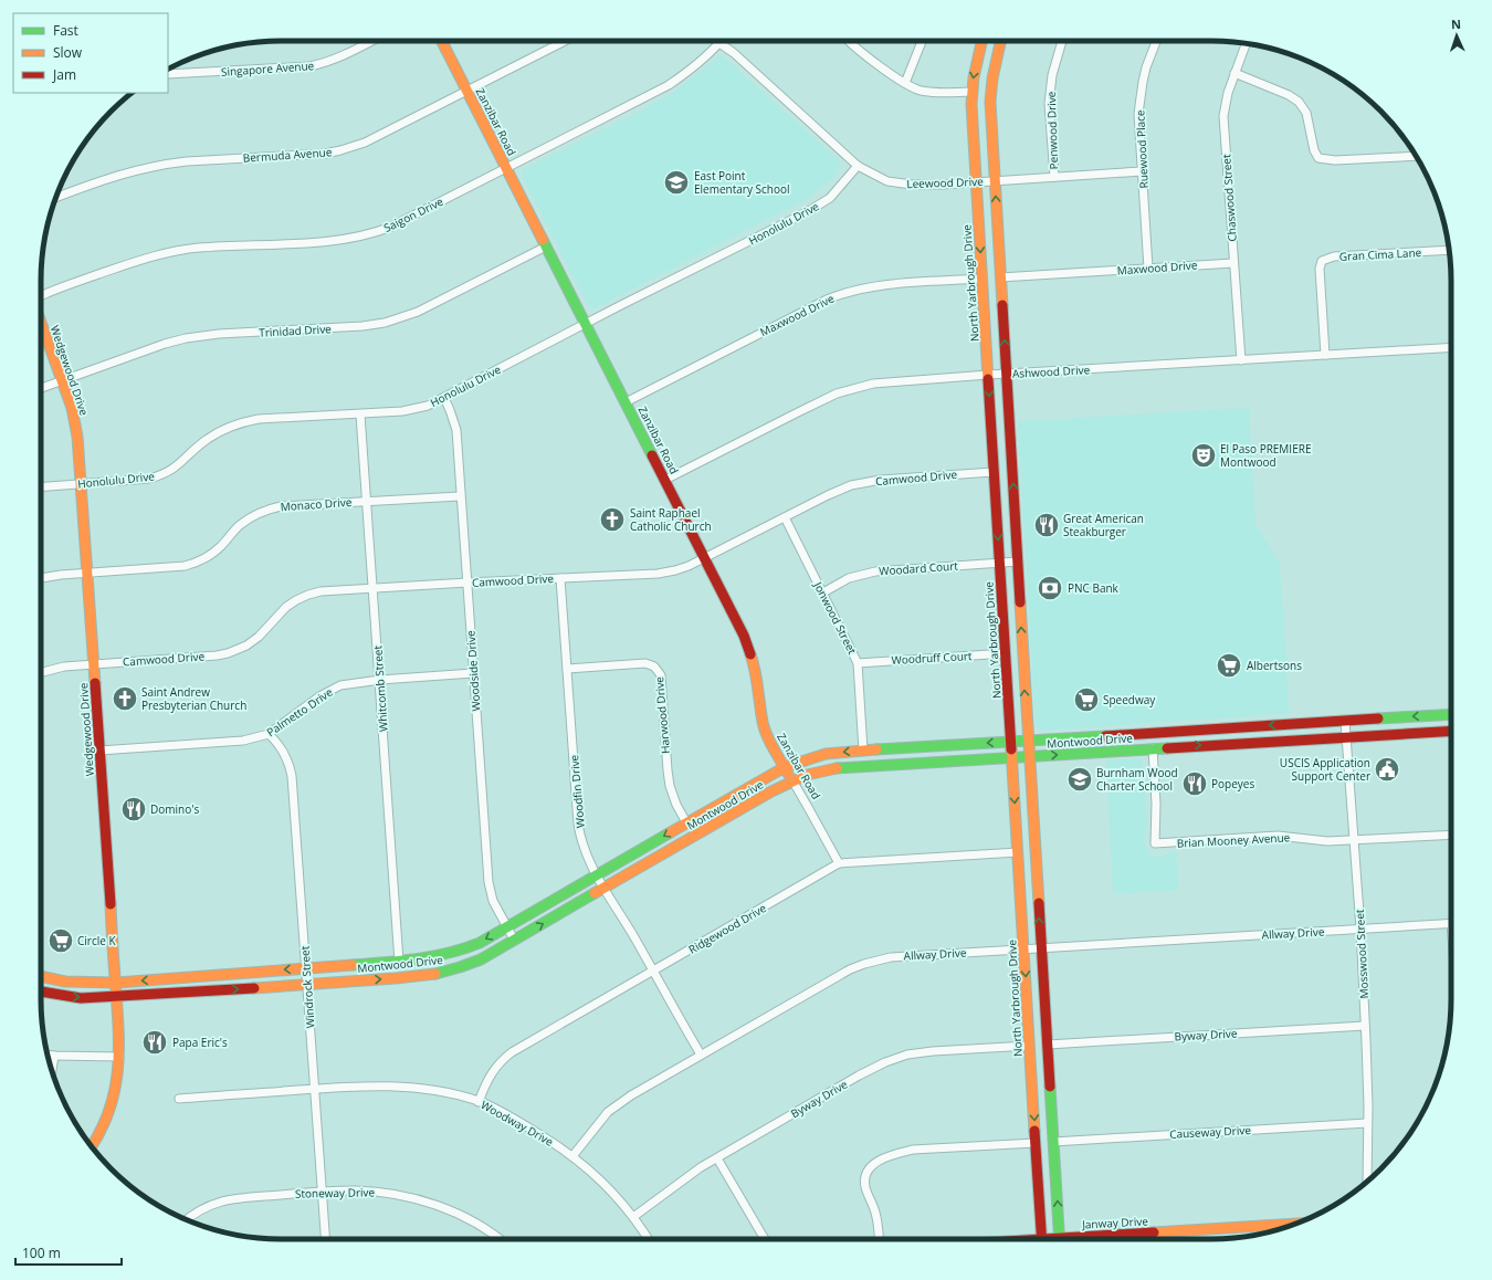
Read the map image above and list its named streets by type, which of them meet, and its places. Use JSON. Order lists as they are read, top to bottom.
{
  "streets": {
    "main road": [
      "Zanzibar Road",
      "North Yarbrough Drive",
      "Wedgewood Drive",
      "Montwood Drive",
      "Janway Drive"
    ],
    "street": [
      "Singapore Avenue",
      "Penwood Drive",
      "Ruewood Place",
      "Bermuda Avenue",
      "Leewood Drive",
      "Chaswood Street",
      "Saigon Drive",
      "Honolulu Drive",
      "Gran Cima Lane",
      "Maxwood Drive",
      "Trinidad Drive",
      "Ashwood Drive",
      "Camwood Drive",
      "Monaco Drive",
      "Woodard Court",
      "Jonwood Street",
      "Woodruff Court",
      "Woodside Drive",
      "Whitcomb Street",
      "Palmetto Drive",
      "Harwood Drive",
      "Woodfin Drive",
      "Brian Mooney Avenue",
      "Ridgewood Drive",
      "Allway Drive",
      "Mosswood Street",
      "Windrock Street",
      "Byway Drive",
      "Woodway Drive",
      "Causeway Drive",
      "Stoneway Drive"
    ]
  },
  "crossings": [
    ["Zanzibar Road", "Bermuda Avenue"],
    ["Zanzibar Road", "Saigon Drive"],
    ["Zanzibar Road", "Honolulu Drive"],
    ["Zanzibar Road", "Maxwood Drive"],
    ["Zanzibar Road", "Trinidad Drive"],
    ["Zanzibar Road", "Ashwood Drive"],
    ["Zanzibar Road", "Camwood Drive"],
    ["Zanzibar Road", "Montwood Drive"],
    ["Zanzibar Road", "Ridgewood Drive"],
    ["Penwood Drive", "Leewood Drive"],
    ["Ruewood Place", "Leewood Drive"],
    ["Ruewood Place", "Maxwood Drive"],
    ["Leewood Drive", "Saigon Drive"],
    ["Leewood Drive", "Honolulu Drive"],
    ["Leewood Drive", "North Yarbrough Drive"],
    ["Chaswood Street", "Maxwood Drive"],
    ["Chaswood Street", "Ashwood Drive"],
    ["Honolulu Drive", "Wedgewood Drive"],
    ["Honolulu Drive", "Woodside Drive"],
    ["Honolulu Drive", "Whitcomb Street"],
    ["Gran Cima Lane", "Ashwood Drive"],
    ["Maxwood Drive", "North Yarbrough Drive"],
    ["North Yarbrough Drive", "Ashwood Drive"],
    ["North Yarbrough Drive", "Camwood Drive"],
    ["North Yarbrough Drive", "Woodard Court"],
    ["North Yarbrough Drive", "Woodruff Court"],
    ["North Yarbrough Drive", "Montwood Drive"],
    ["North Yarbrough Drive", "Ridgewood Drive"],
    ["North Yarbrough Drive", "Allway Drive"],
    ["North Yarbrough Drive", "Byway Drive"],
    ["Trinidad Drive", "Wedgewood Drive"],
    ["Wedgewood Drive", "Camwood Drive"],
    ["Wedgewood Drive", "Monaco Drive"],
    ["Wedgewood Drive", "Palmetto Drive"],
    ["Wedgewood Drive", "Montwood Drive"],
    ["Camwood Drive", "Jonwood Street"],
    ["Camwood Drive", "Woodside Drive"],
    ["Camwood Drive", "Whitcomb Street"],
    ["Camwood Drive", "Woodfin Drive"],
    ["Monaco Drive", "Woodside Drive"],
    ["Monaco Drive", "Whitcomb Street"],
    ["Woodard Court", "Jonwood Street"],
    ["Jonwood Street", "Woodruff Court"],
    ["Jonwood Street", "Montwood Drive"],
    ["Woodside Drive", "Palmetto Drive"],
    ["Woodside Drive", "Montwood Drive"],
    ["Whitcomb Street", "Palmetto Drive"],
    ["Whitcomb Street", "Montwood Drive"],
    ["Palmetto Drive", "Windrock Street"],
    ["Harwood Drive", "Montwood Drive"],
    ["Harwood Drive", "Woodfin Drive"],
    ["Montwood Drive", "Woodfin Drive"],
    ["Montwood Drive", "Brian Mooney Avenue"],
    ["Montwood Drive", "Mosswood Street"],
    ["Montwood Drive", "Windrock Street"],
    ["Woodfin Drive", "Ridgewood Drive"],
    ["Woodfin Drive", "Allway Drive"],
    ["Brian Mooney Avenue", "Mosswood Street"],
    ["Ridgewood Drive", "Woodway Drive"],
    ["Allway Drive", "Mosswood Street"],
    ["Allway Drive", "Woodway Drive"],
    ["Mosswood Street", "Byway Drive"],
    ["Mosswood Street", "Causeway Drive"],
    ["Windrock Street", "Woodway Drive"],
    ["Windrock Street", "Stoneway Drive"],
    ["Byway Drive", "Woodway Drive"]
  ],
  "places": {
    "school or university": ["East Point Elementary School", "Burnham Wood Charter School"],
    "theatre": ["El Paso PREMIERE Montwood"],
    "church": ["Saint Raphael Catholic Church", "Saint Andrew Presbyterian Church"],
    "restaurant": [
      "Great American Steakburger",
      "Popeyes",
      "Domino's",
      "Papa Eric's"
    ],
    "bank": ["PNC Bank"],
    "supermarket": ["Albertsons", "Speedway", "Circle K"],
    "public building": ["USCIS Application Support Center"]
  },
  "legend": ["Fast", "Slow", "Jam"],
  "scale_bar": "100 m",
  "north": "top"
}
